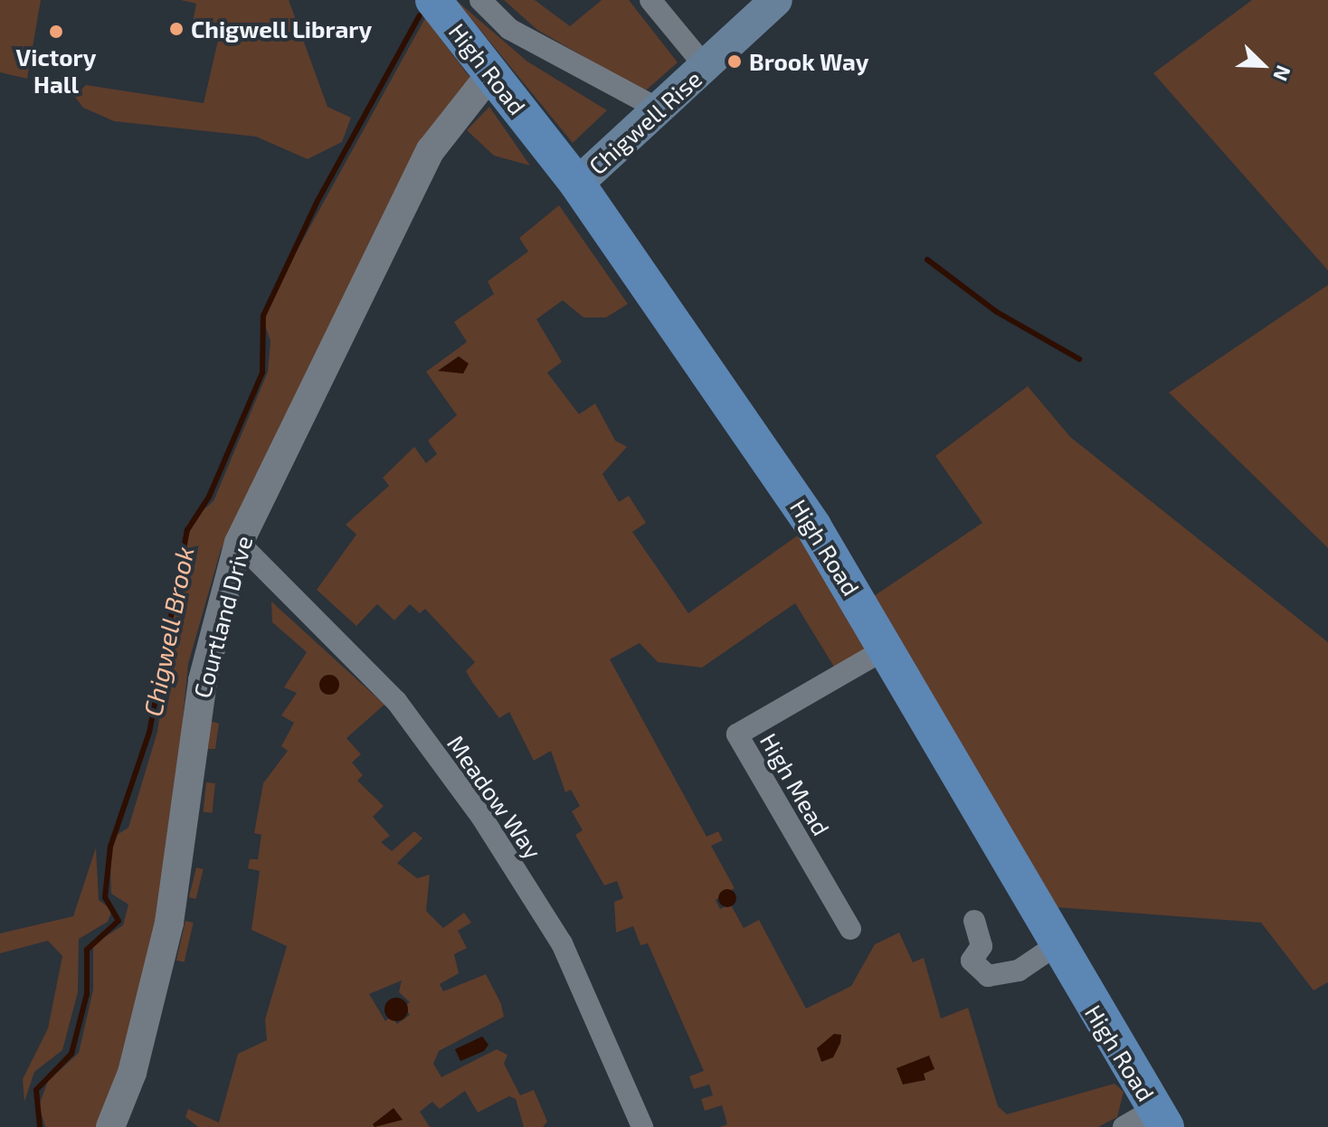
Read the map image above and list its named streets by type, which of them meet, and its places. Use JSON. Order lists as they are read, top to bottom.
{
  "streets": {
    "main road": ["High Road", "Chigwell Rise"],
    "street": ["Courtland Drive", "High Mead", "Meadow Way"]
  },
  "crossings": [
    ["High Road", "Chigwell Rise"],
    ["High Road", "Courtland Drive"],
    ["High Road", "High Mead"],
    ["Courtland Drive", "Meadow Way"]
  ],
  "water": ["Chigwell Brook"],
  "places": ["Chigwell Library", "Victory Hall", "Brook Way"],
  "north": "bottom right"
}
